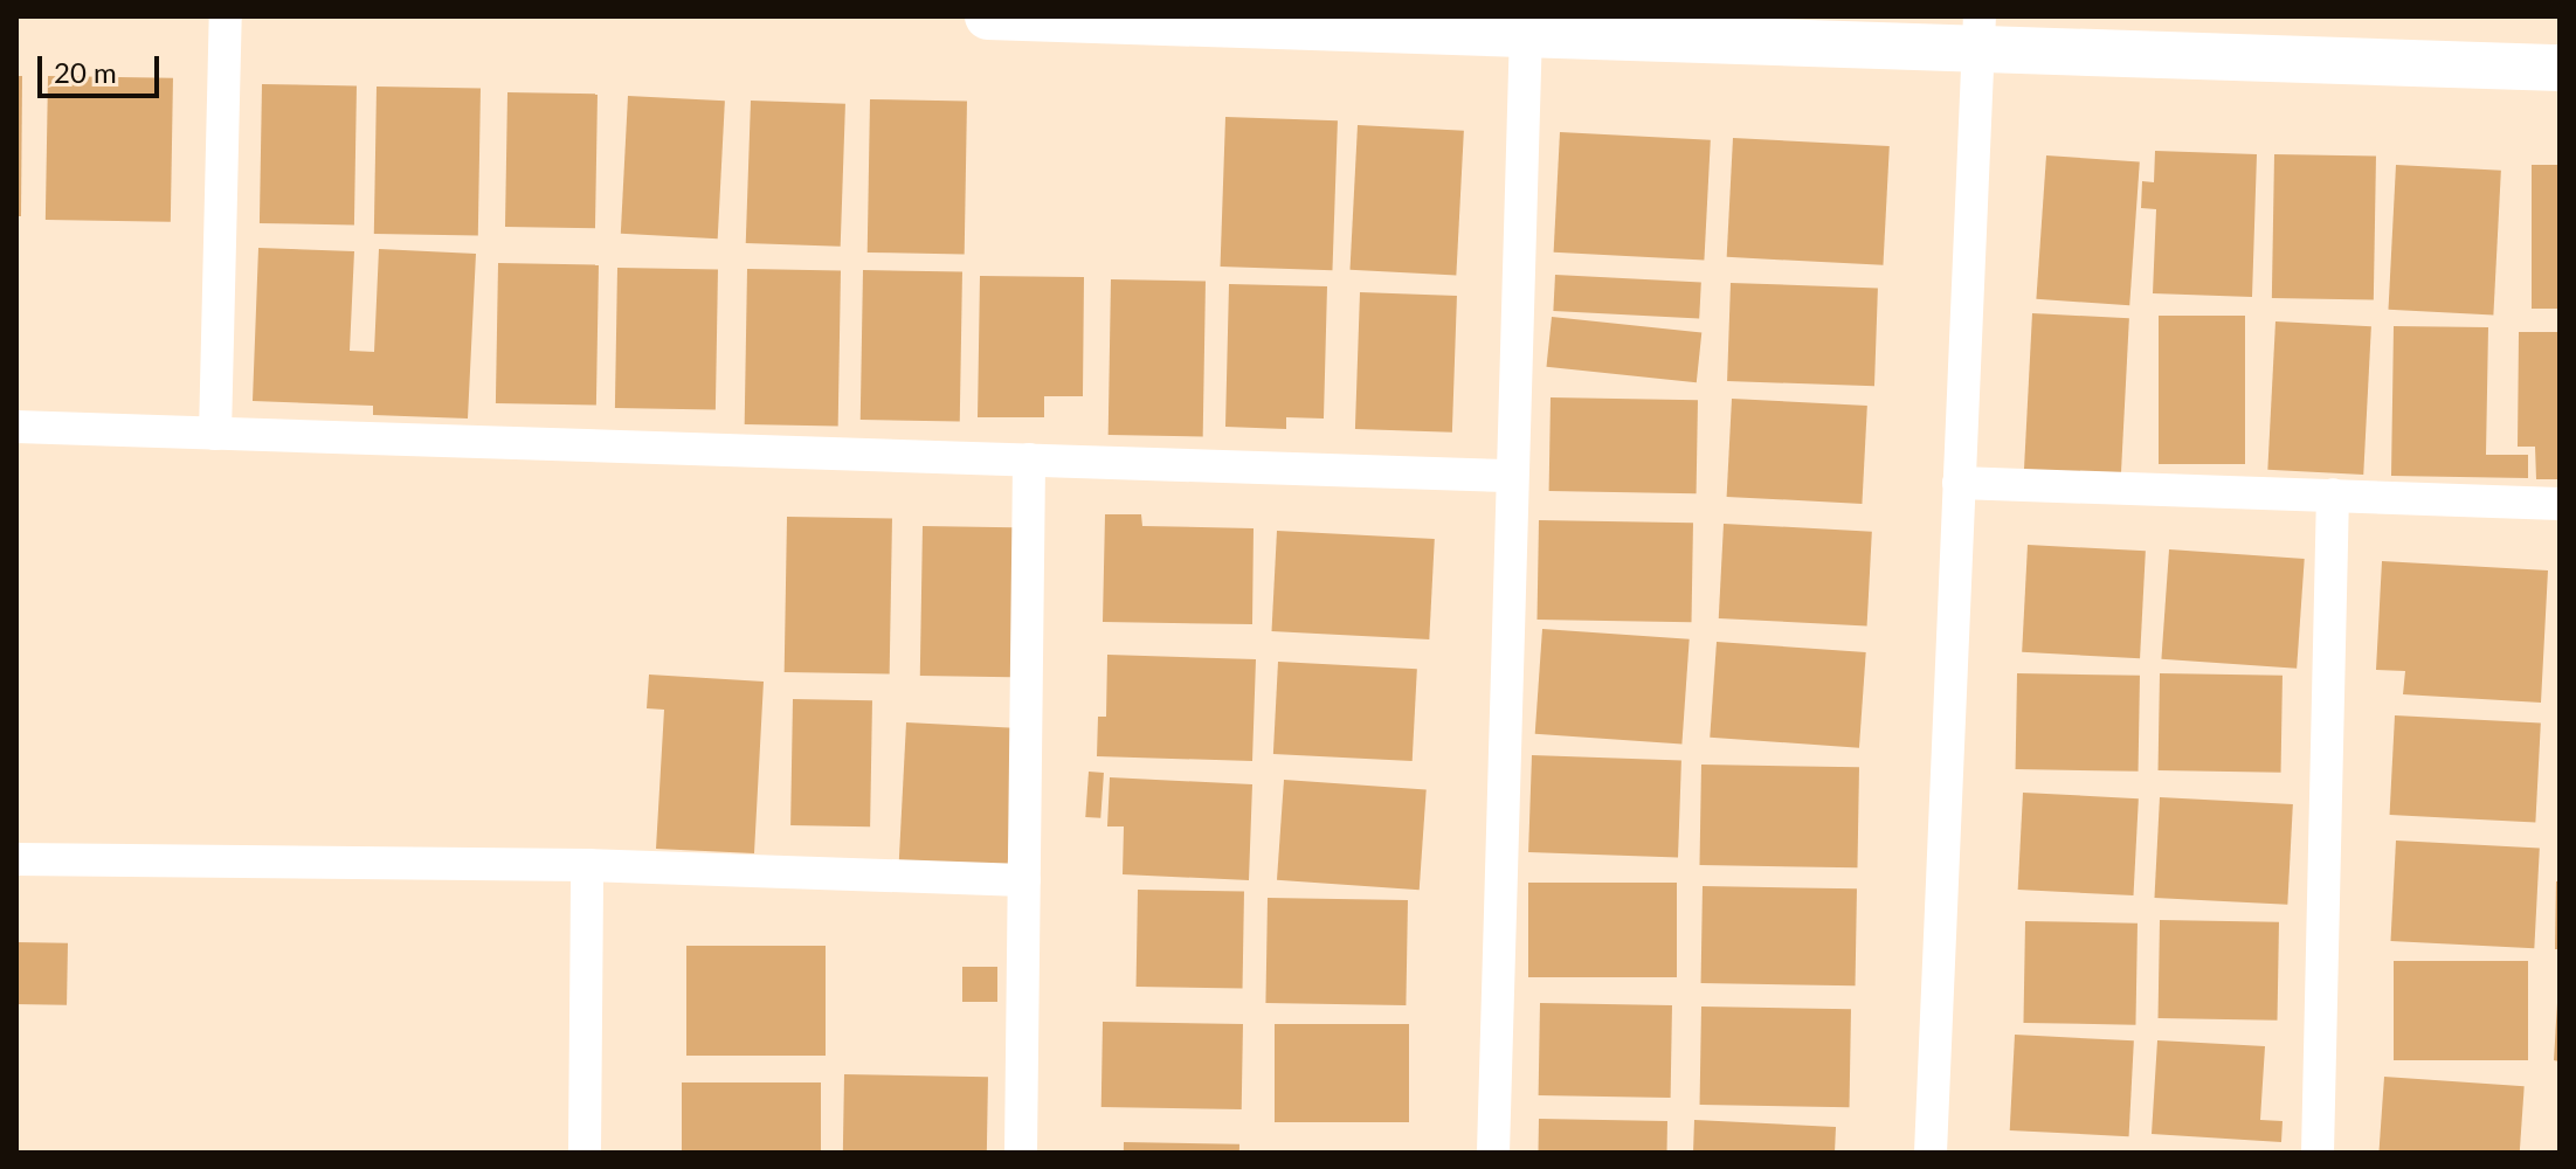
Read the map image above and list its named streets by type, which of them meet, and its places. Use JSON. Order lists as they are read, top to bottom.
{
  "scale_bar": "20 m"
}
